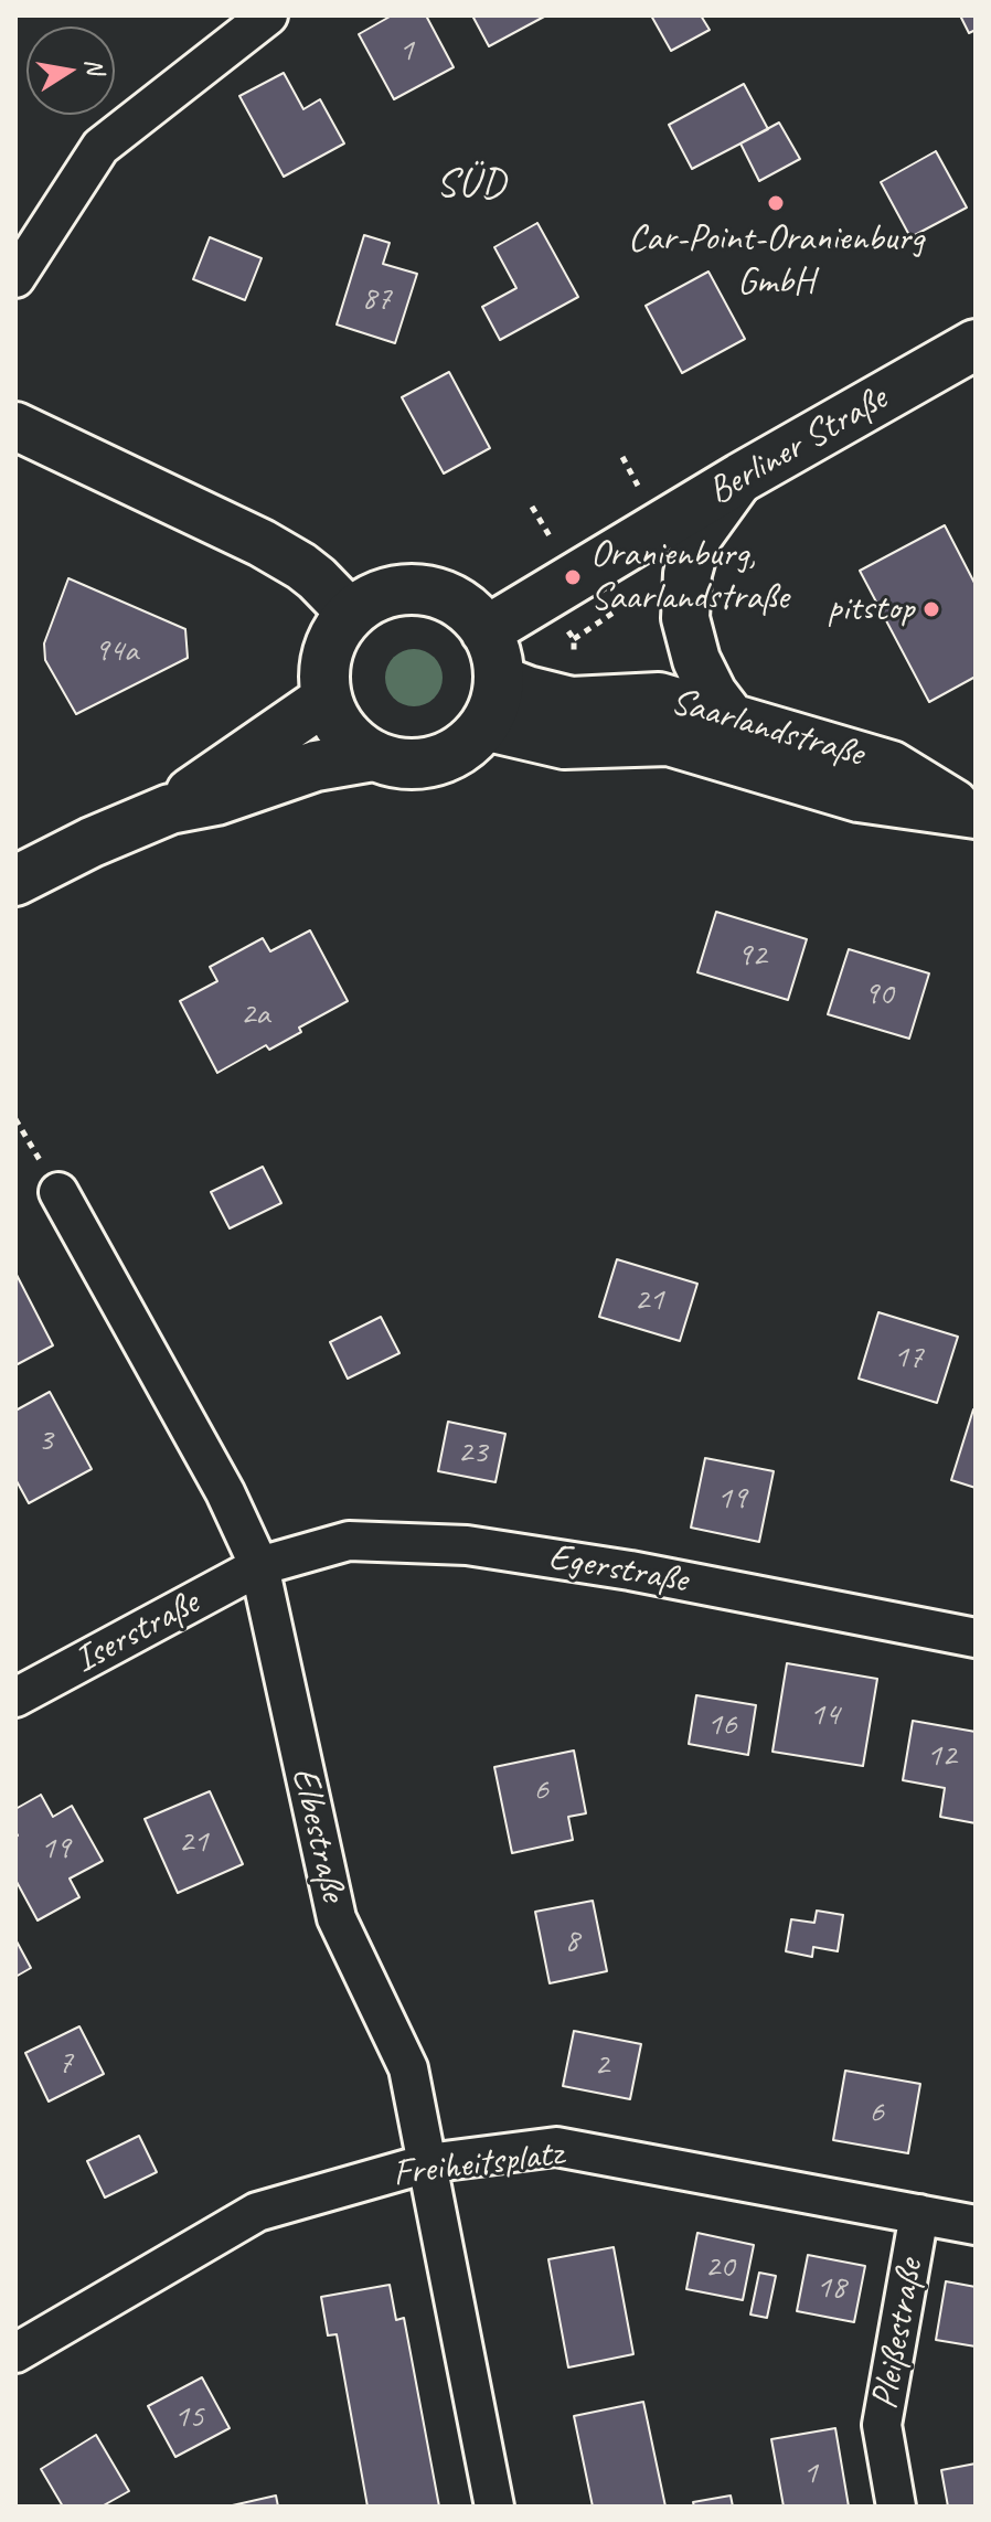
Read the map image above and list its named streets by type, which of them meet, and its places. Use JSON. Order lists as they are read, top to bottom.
{
  "streets": {
    "main road": ["Berliner Straße"],
    "street": [
      "Saarlandstraße",
      "Egerstraße",
      "Iserstraße",
      "Elbestraße",
      "Freiheitsplatz",
      "Pleißestraße"
    ]
  },
  "crossings": [
    ["Berliner Straße", "Saarlandstraße"],
    ["Egerstraße", "Iserstraße"],
    ["Egerstraße", "Elbestraße"],
    ["Iserstraße", "Elbestraße"],
    ["Elbestraße", "Freiheitsplatz"],
    ["Freiheitsplatz", "Pleißestraße"]
  ],
  "districts": ["SÜD"],
  "places": ["Car-Point-Oranienburg GmbH", "Oranienburg, Saarlandstraße", "pitstop"],
  "house_numbers": [
    "1",
    "87",
    "94a",
    "92",
    "90",
    "2a",
    "21",
    "17",
    "3",
    "23",
    "19",
    "14",
    "16",
    "12",
    "6",
    "21",
    "19",
    "8",
    "7",
    "2",
    "6",
    "20",
    "18",
    "15",
    "1"
  ],
  "north": "right"
}
